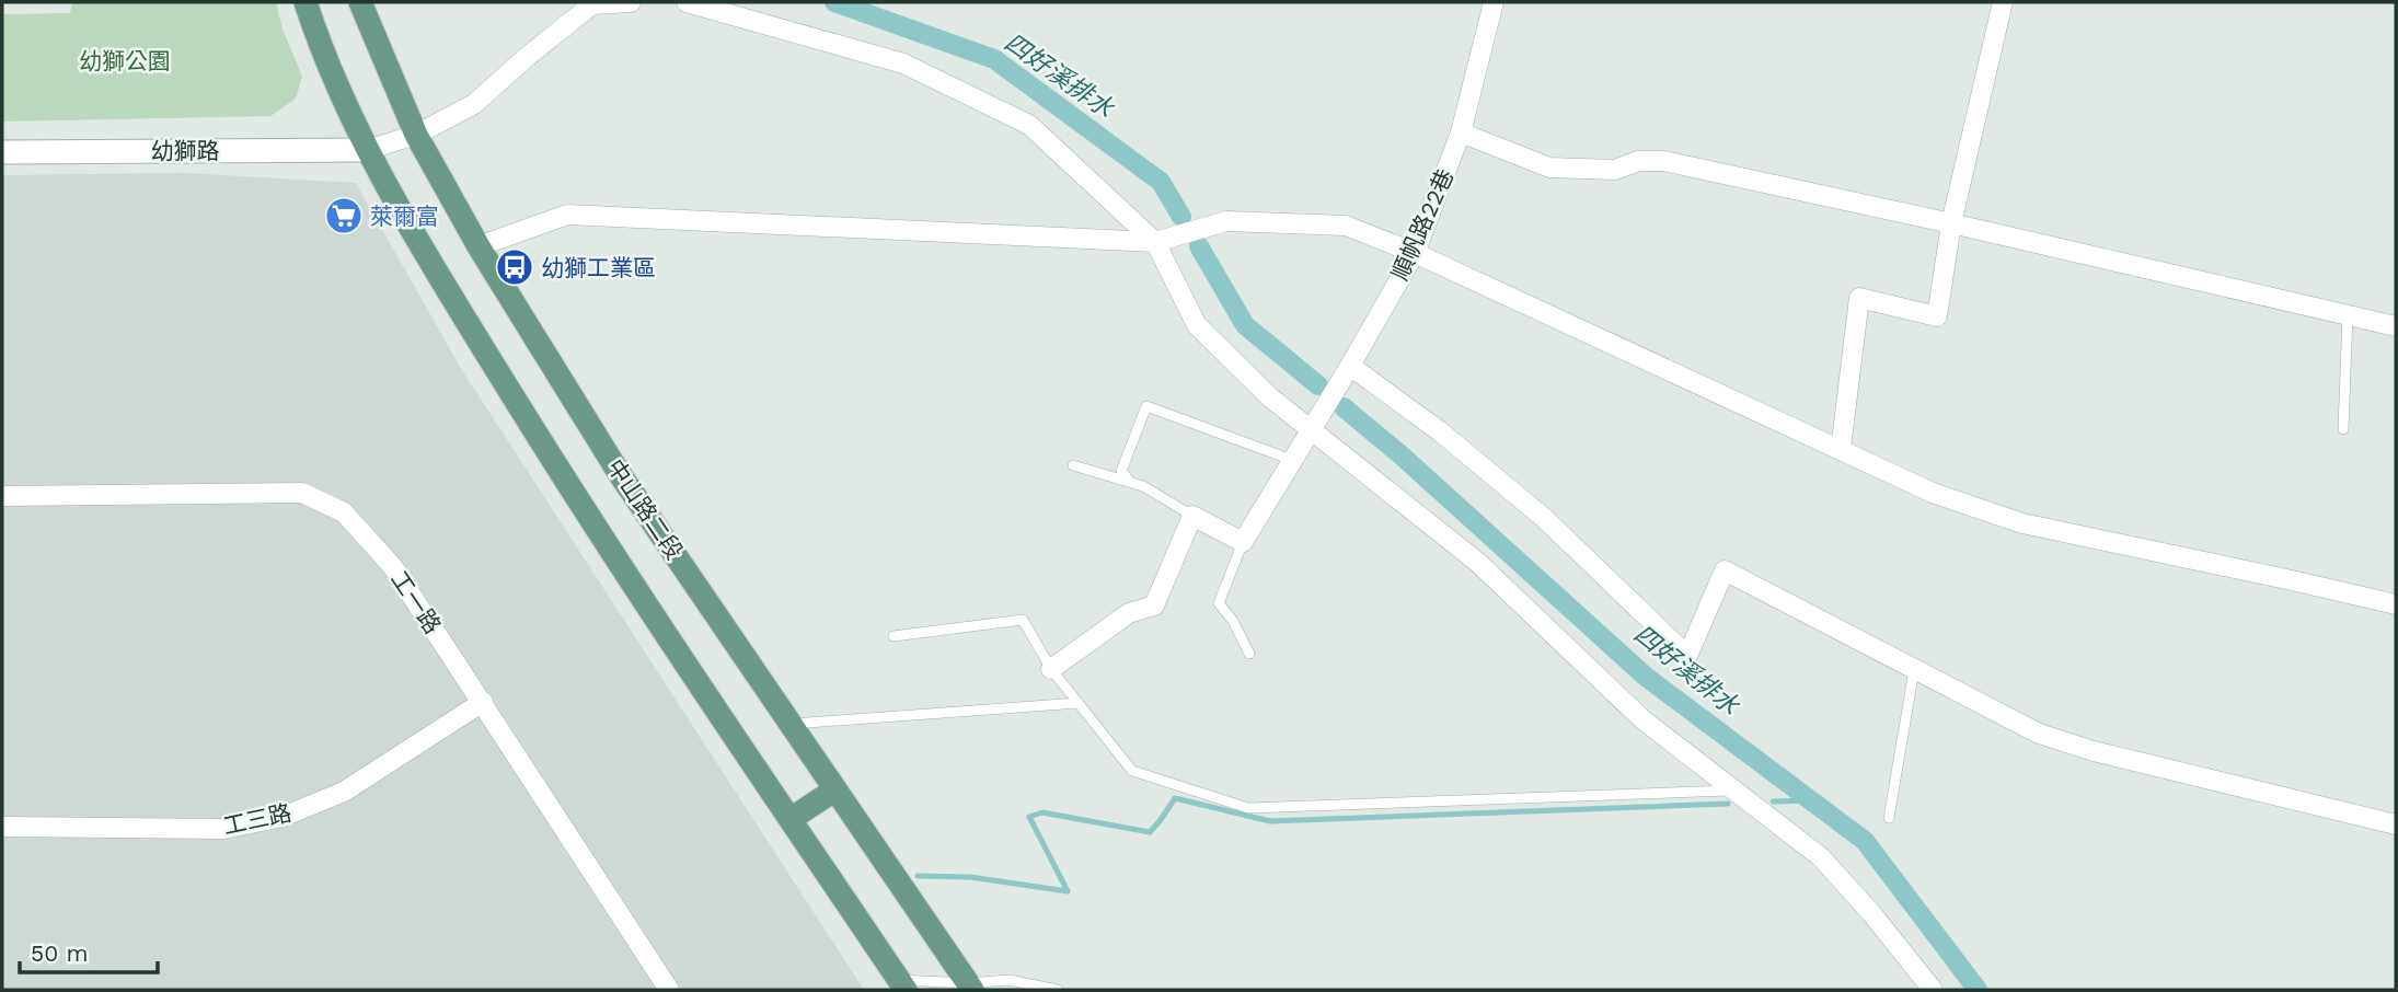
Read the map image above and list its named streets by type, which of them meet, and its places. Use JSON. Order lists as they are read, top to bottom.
{
  "streets": {
    "main road": ["中山路二段"],
    "street": [
      "幼獅路",
      "順帆路22巷",
      "工一路",
      "工三路"
    ]
  },
  "crossings": [
    ["工一路", "工三路"]
  ],
  "water": ["四好溪排水"],
  "parks": ["幼獅公園"],
  "places": {
    "supermarket": ["萊爾富"],
    "bus stop": ["幼獅工業區"]
  },
  "scale_bar": "50 m"
}
